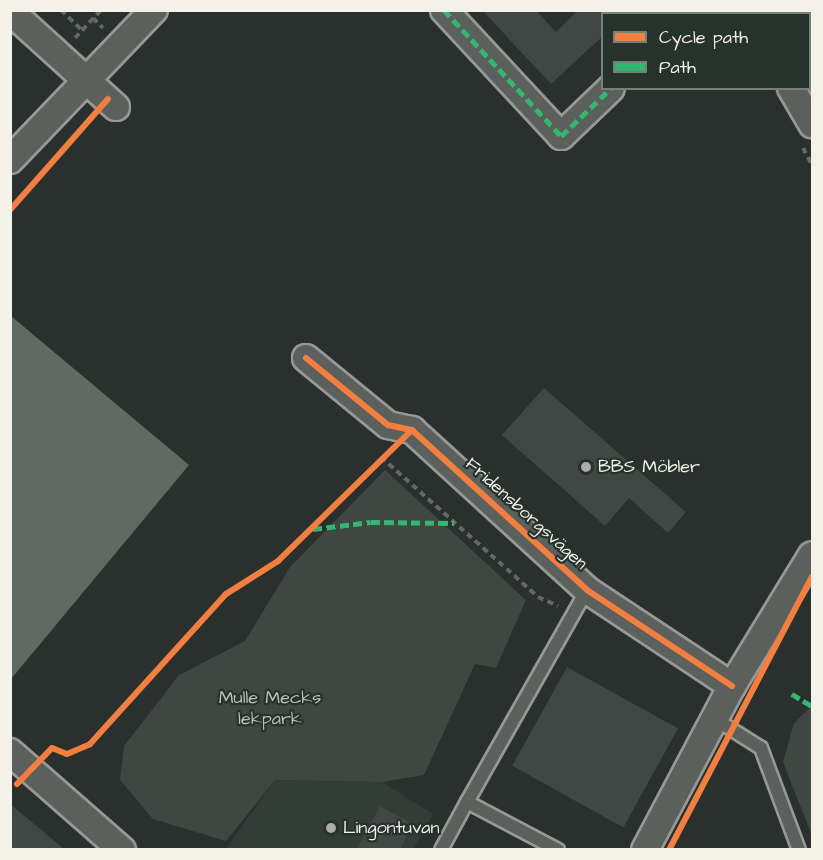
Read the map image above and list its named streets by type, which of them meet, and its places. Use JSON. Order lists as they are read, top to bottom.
{
  "streets": {
    "street": ["Fridensborgsvägen"]
  },
  "parks": ["Mulle Mecks lekpark"],
  "places": ["BBS Möbler", "Lingontuvan"],
  "legend": ["Cycle path", "Path"]
}
